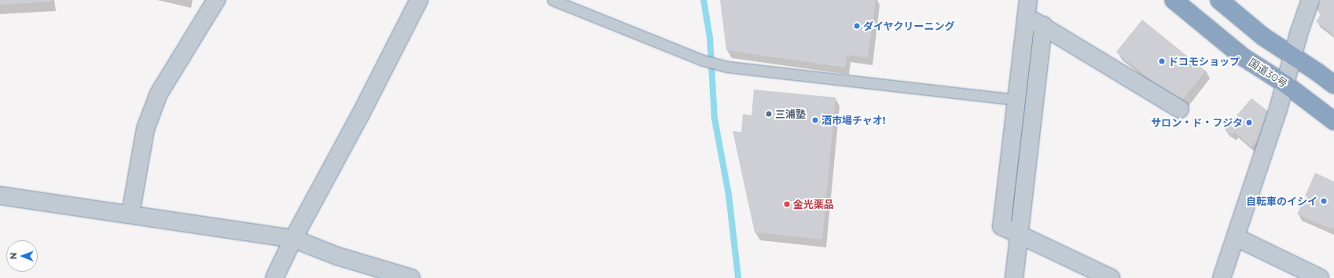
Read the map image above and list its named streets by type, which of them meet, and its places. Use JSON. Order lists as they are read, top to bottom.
{
  "streets": {
    "highway": ["国道30号"]
  },
  "places": [
    "ダイヤクリーニング",
    "ドコモショップ",
    "三浦塾",
    "酒市場チャオ!",
    "サロン・ド・フジタ",
    "自転車のイシイ",
    "金光薬品"
  ],
  "north": "left"
}
